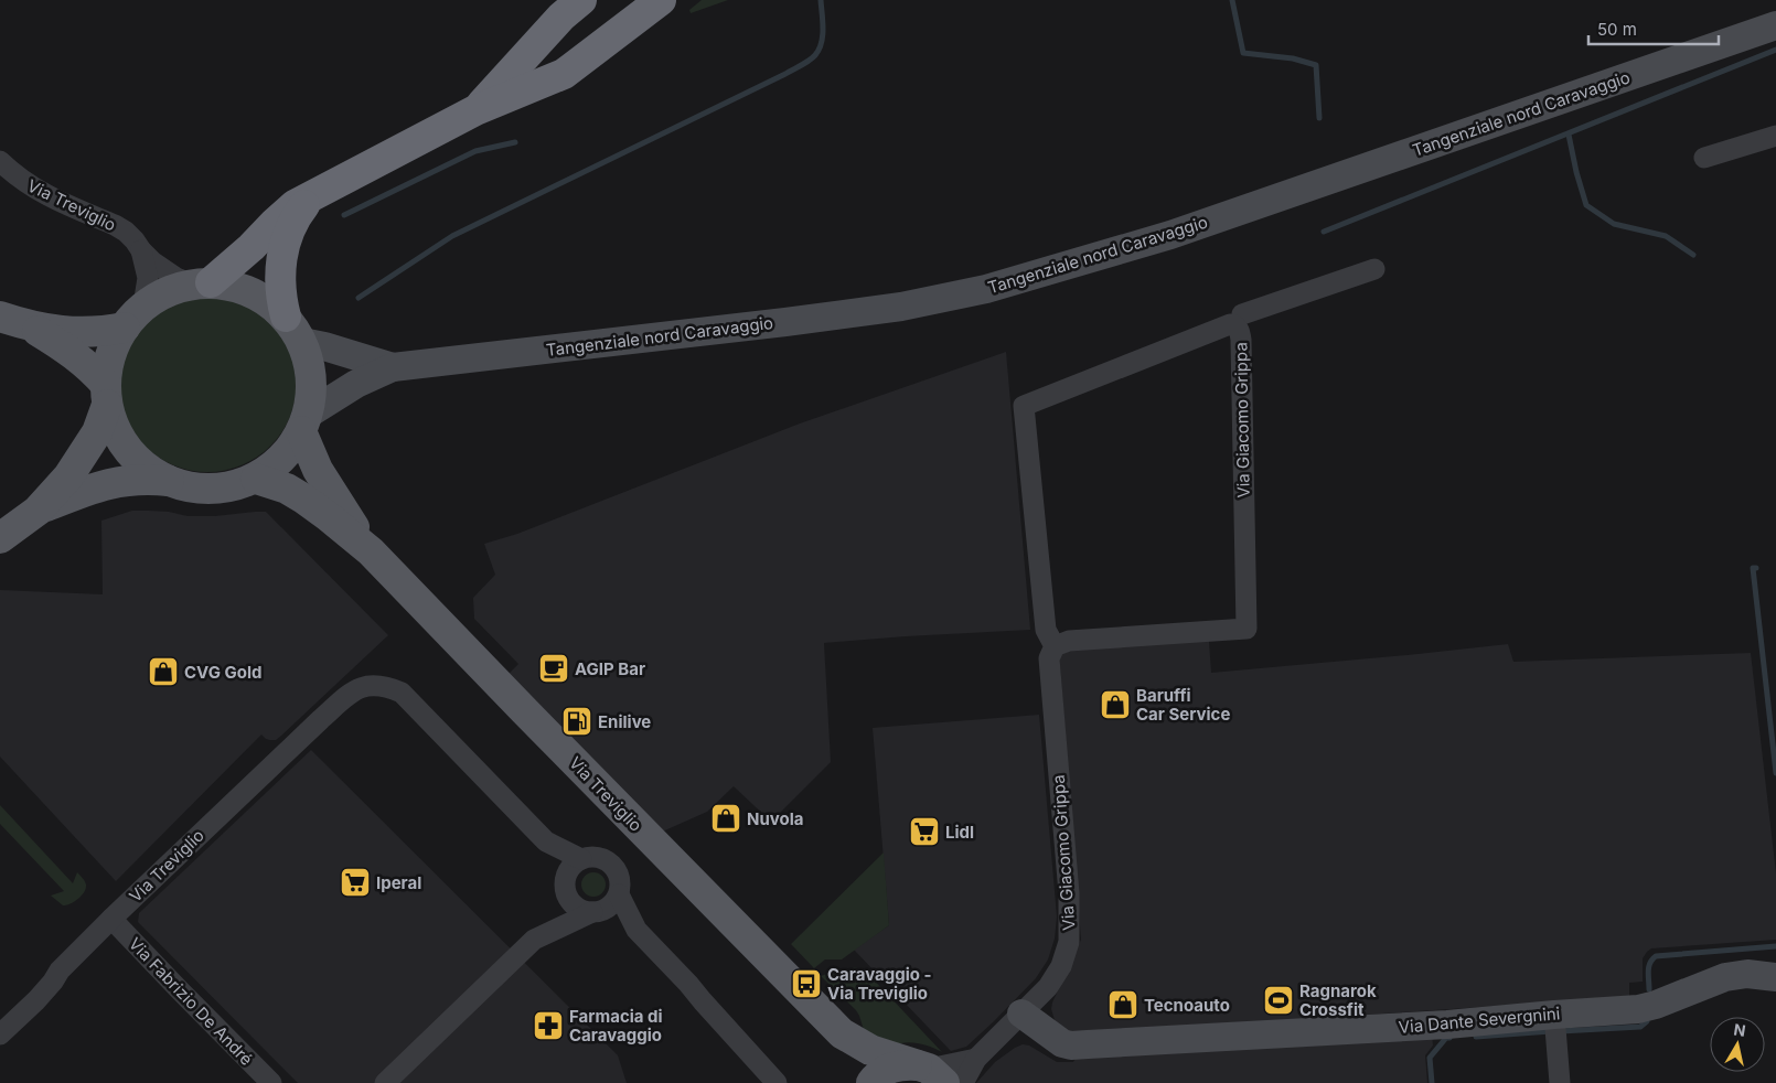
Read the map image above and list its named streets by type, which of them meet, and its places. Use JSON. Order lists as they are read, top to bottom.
{
  "streets": {
    "main road": ["Tangenziale nord Caravaggio", "Via Treviglio", "Via Dante Severgnini"],
    "street": ["Via Giacomo Grippa", "Via Fabrizio De André"]
  },
  "crossings": [
    ["Tangenziale nord Caravaggio", "Via Treviglio"],
    ["Via Treviglio", "Via Fabrizio De André"],
    ["Via Giacomo Grippa", "Via Dante Severgnini"]
  ],
  "places": {
    "cafe": ["AGIP Bar"],
    "shop": [
      "CVG Gold",
      "Baruffi Car Service",
      "Nuvola",
      "Tecnoauto"
    ],
    "fuel station": ["Enilive"],
    "supermarket": ["Lidl", "Iperal"],
    "bus stop": ["Caravaggio - Via Treviglio"],
    "sports": ["Ragnarok Crossfit"],
    "pharmacy": ["Farmacia di Caravaggio"]
  },
  "scale_bar": "50 m",
  "north": "top"
}
